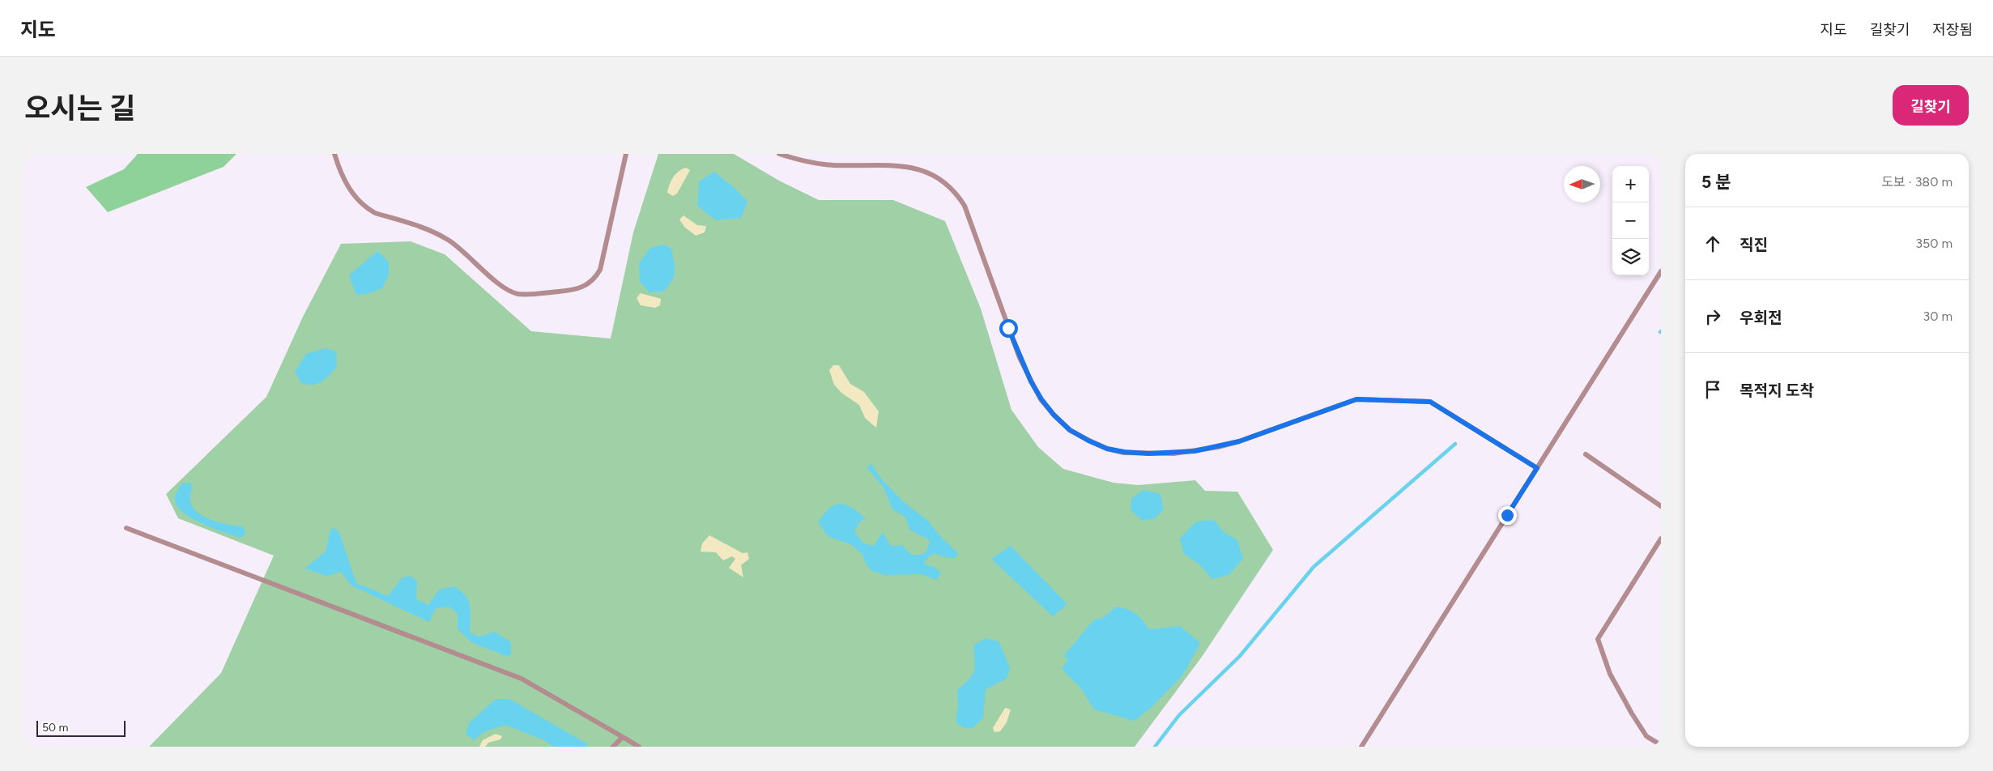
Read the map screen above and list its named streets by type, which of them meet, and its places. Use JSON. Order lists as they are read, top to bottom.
{
  "scale_bar": "50 m",
  "north": "left",
  "page": {
    "header": "지도",
    "nav": ["지도", "길찾기", "저장됨"],
    "title": "오시는 길",
    "buttons": "길찾기",
    "heading": ["5 분", "도보 · 380 m"],
    "map_buttons": ["+", "−"],
    "list": [
      ["직진", "350 m"],
      ["우회전", "30 m"],
      "목적지 도착"
    ],
    "scale": "50 m"
  }
}
